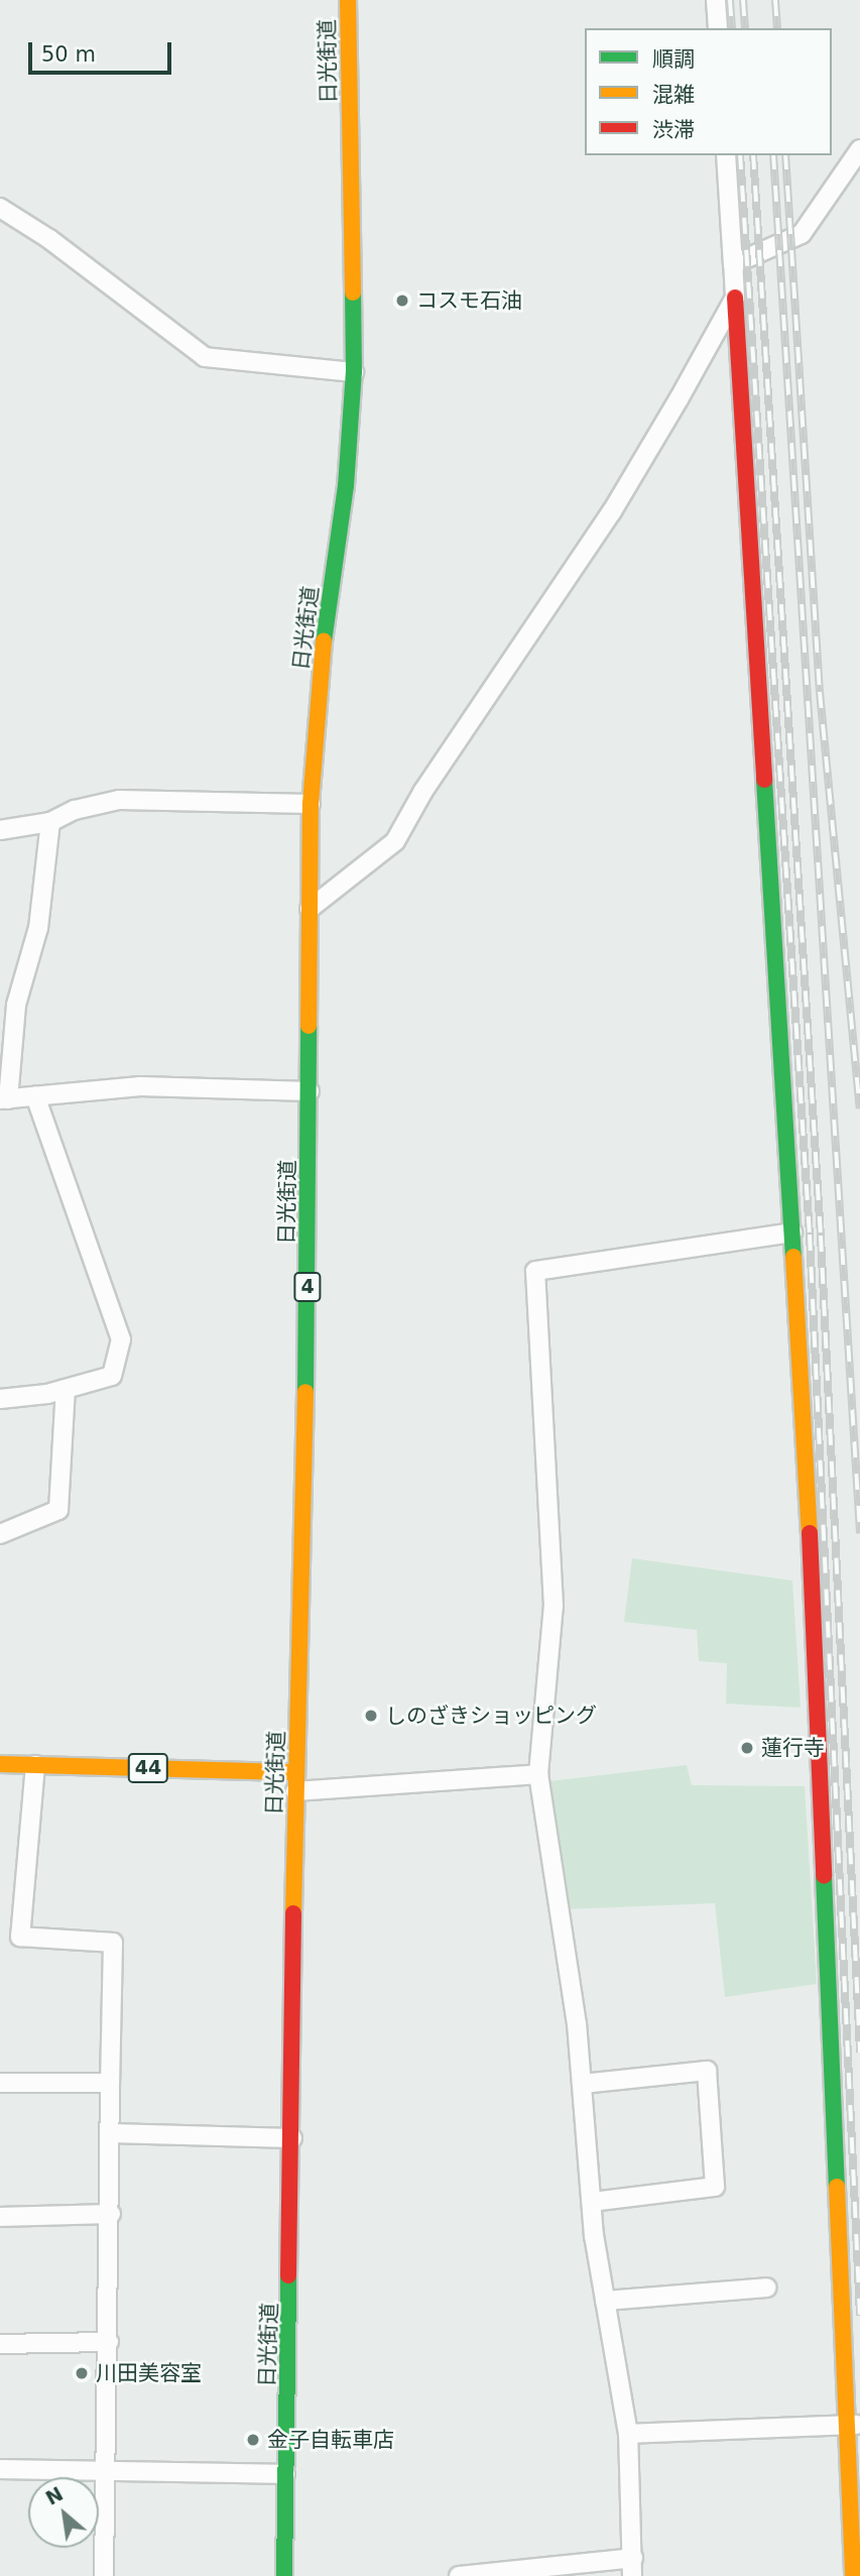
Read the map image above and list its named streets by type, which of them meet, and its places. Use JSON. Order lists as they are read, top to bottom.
{
  "streets": {
    "main road": ["日光街道", "4", "44"]
  },
  "crossings": [
    ["日光街道", "44"]
  ],
  "places": [
    "コスモ石油",
    "しのざきショッピング",
    "蓮行寺",
    "川田美容室",
    "金子自転車店"
  ],
  "legend": ["順調", "混雑", "渋滞"],
  "scale_bar": "50 m",
  "north": "top left"
}
